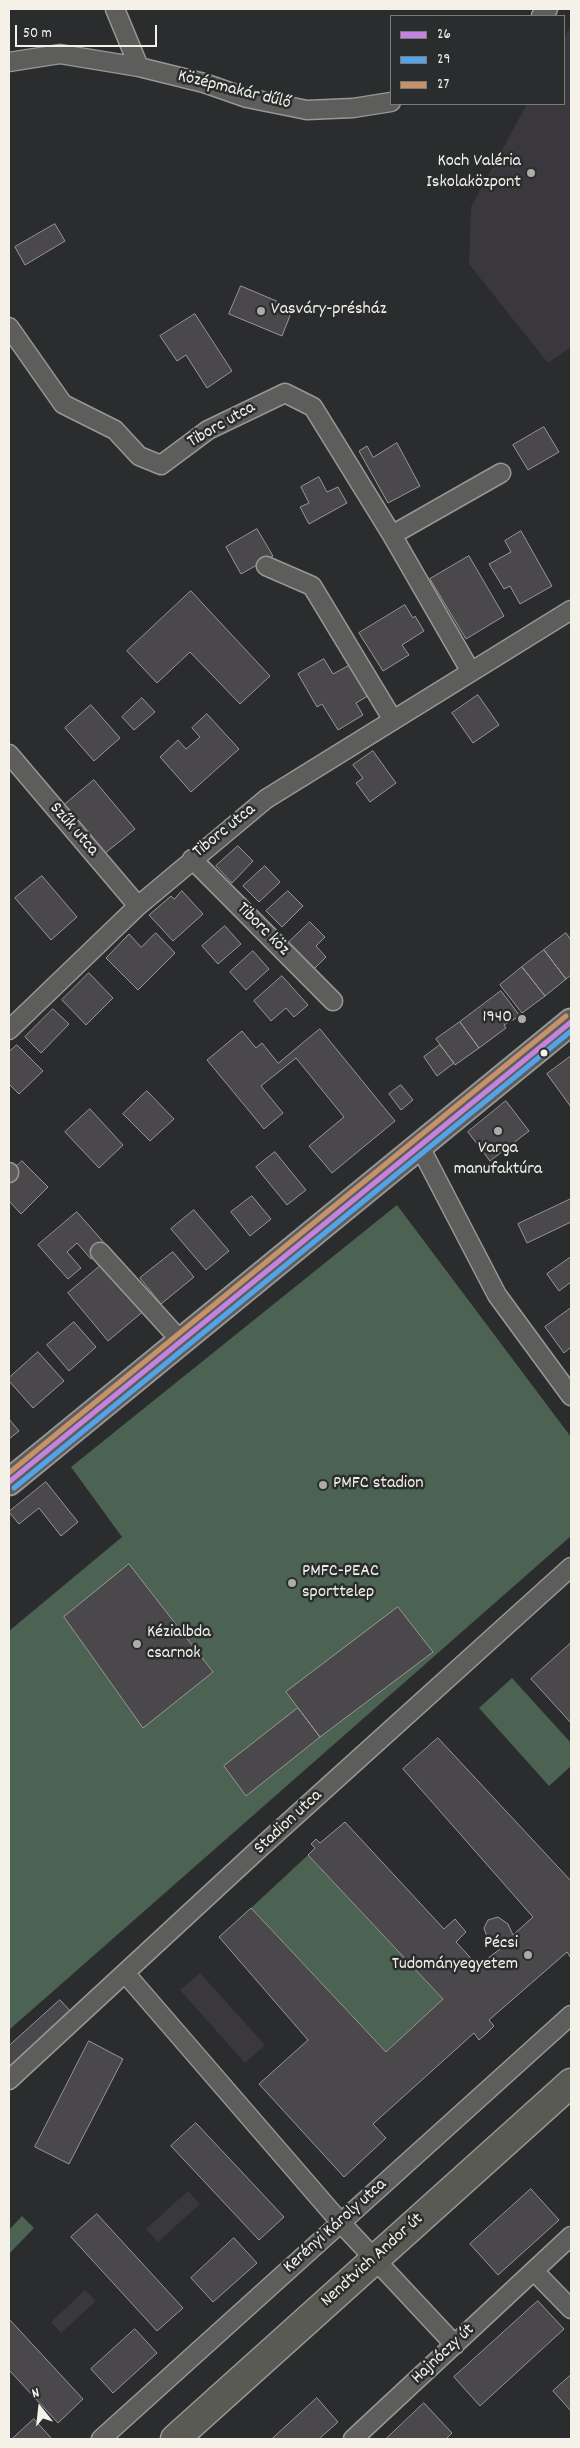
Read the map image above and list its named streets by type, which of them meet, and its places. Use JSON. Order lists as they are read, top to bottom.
{
  "streets": {
    "main road": ["Nendtvich Andor út"],
    "street": [
      "Középmakár dűlő",
      "Tiborc utca",
      "Szűk utca",
      "Tiborc köz",
      "Stadion utca",
      "Kerényi Károly utca",
      "Hajnóczy út"
    ]
  },
  "crossings": [
    ["Tiborc utca", "Szűk utca"],
    ["Tiborc utca", "Tiborc köz"]
  ],
  "places": [
    "Koch Valéria Iskolaközpont",
    "Vasváry-présház",
    "1940",
    "Varga manufaktúra",
    "PMFC stadion",
    "PMFC-PEAC sporttelep",
    "Kézialbda csarnok",
    "Pécsi Tudományegyetem"
  ],
  "lines": ["transit line 27", "transit line 26", "transit line 29"],
  "legend": ["26", "29", "27"],
  "scale_bar": "50 m",
  "north": "top"
}
